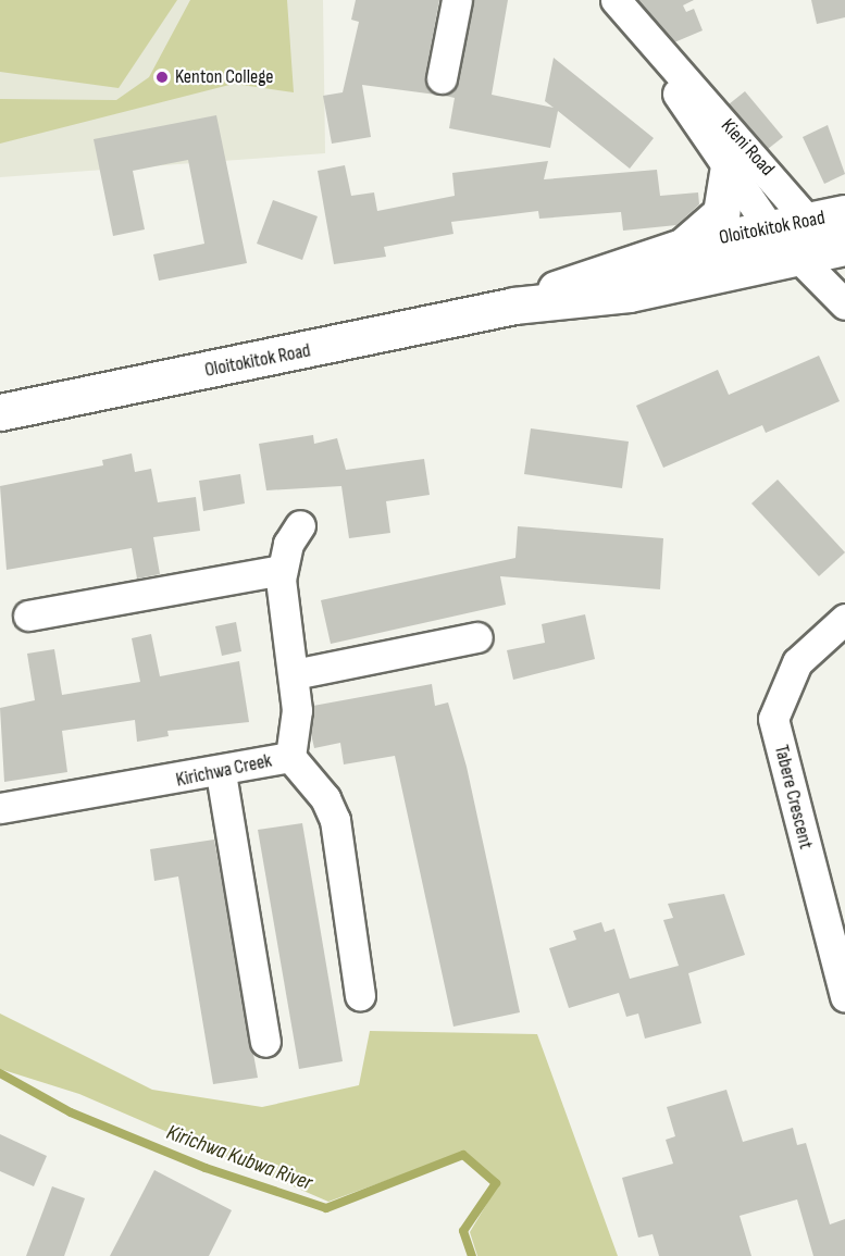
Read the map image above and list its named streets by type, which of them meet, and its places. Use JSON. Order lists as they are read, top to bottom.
{
  "streets": {
    "main road": ["Oloitokitok Road"],
    "street": ["Kieni Road", "Kirichwa Creek", "Tabere Crescent"]
  },
  "crossings": [
    ["Kieni Road", "Oloitokitok Road"]
  ],
  "water": ["Kirichwa Kubwa River"],
  "places": ["Kenton College"]
}
